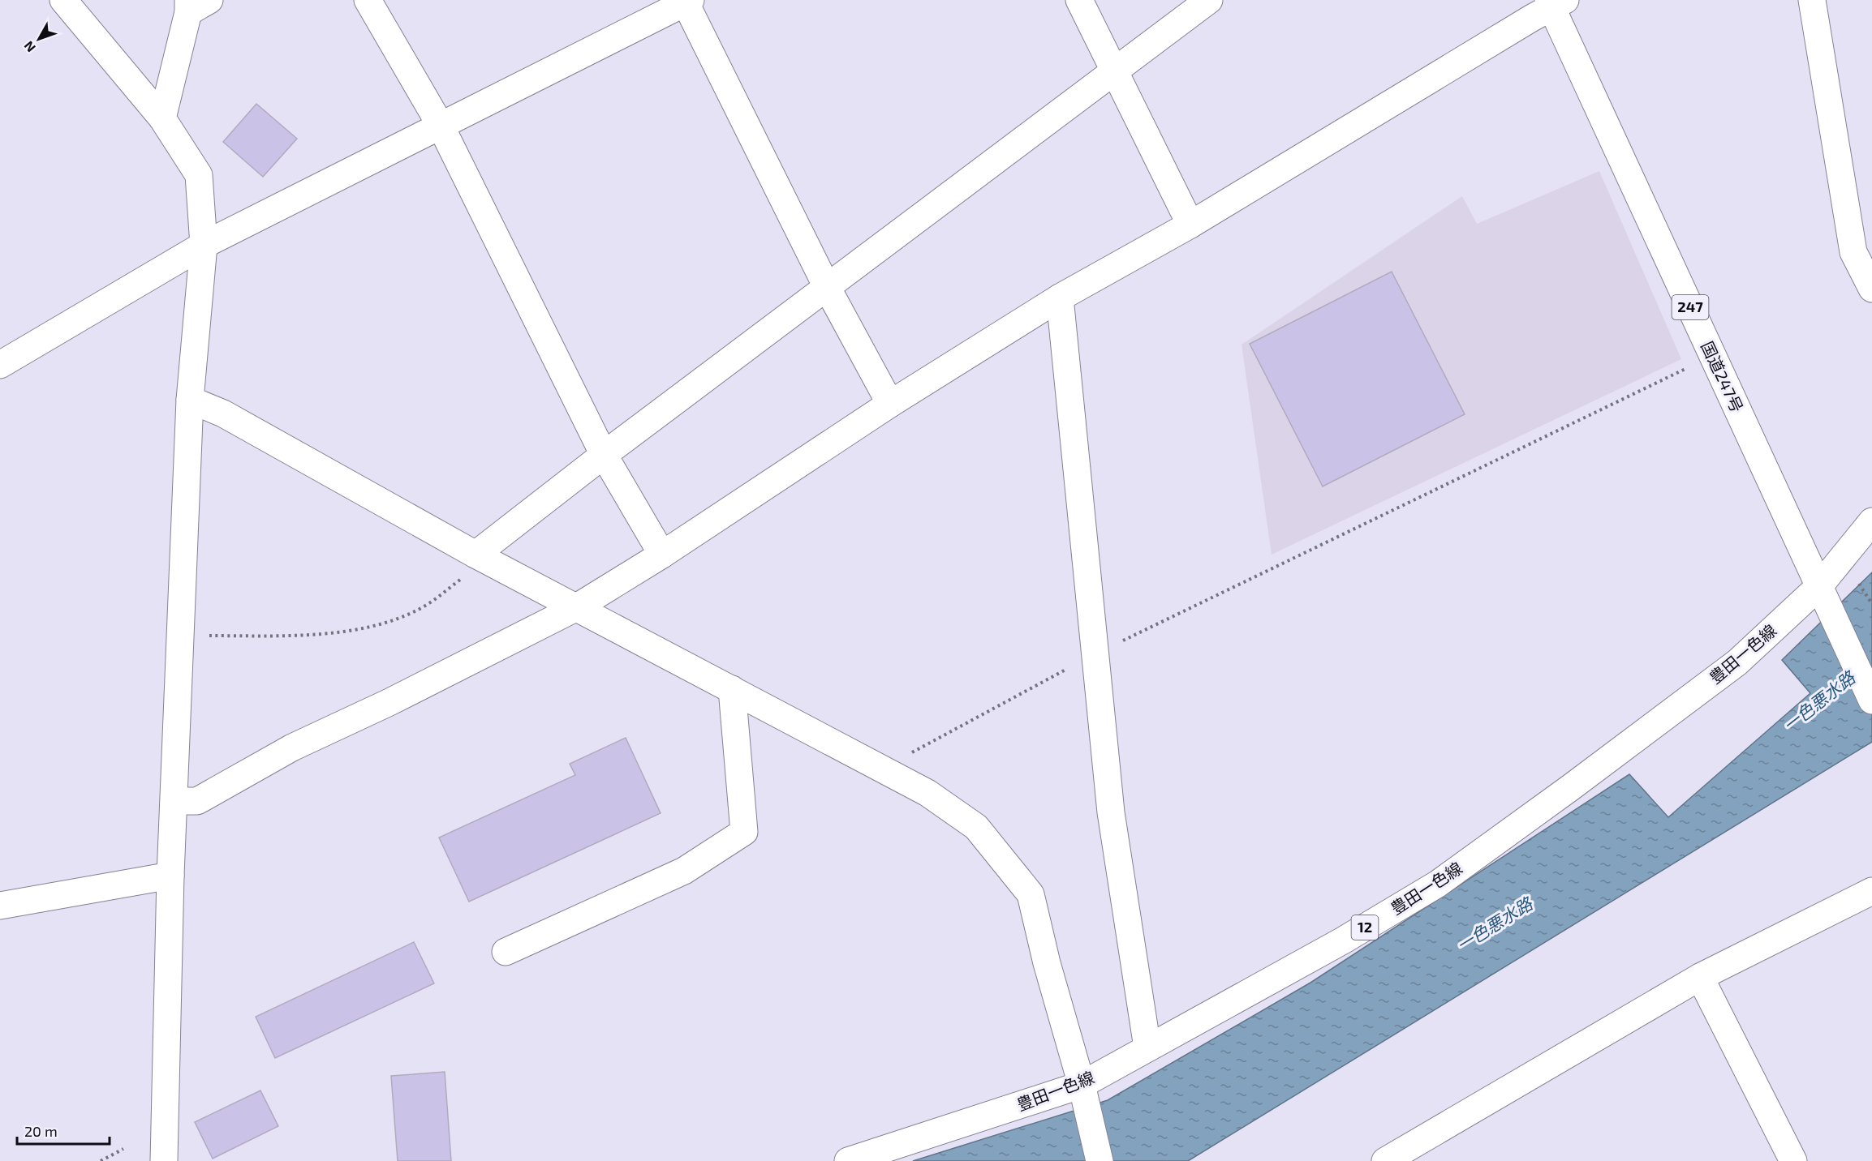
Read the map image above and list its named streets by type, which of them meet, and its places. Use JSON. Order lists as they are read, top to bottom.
{
  "streets": {
    "main road": [
      "247",
      "国道247号",
      "豊田一色線",
      "12"
    ]
  },
  "crossings": [
    ["国道247号", "豊田一色線"]
  ],
  "water": ["一色悪水路"],
  "scale_bar": "20 m",
  "north": "bottom left"
}
